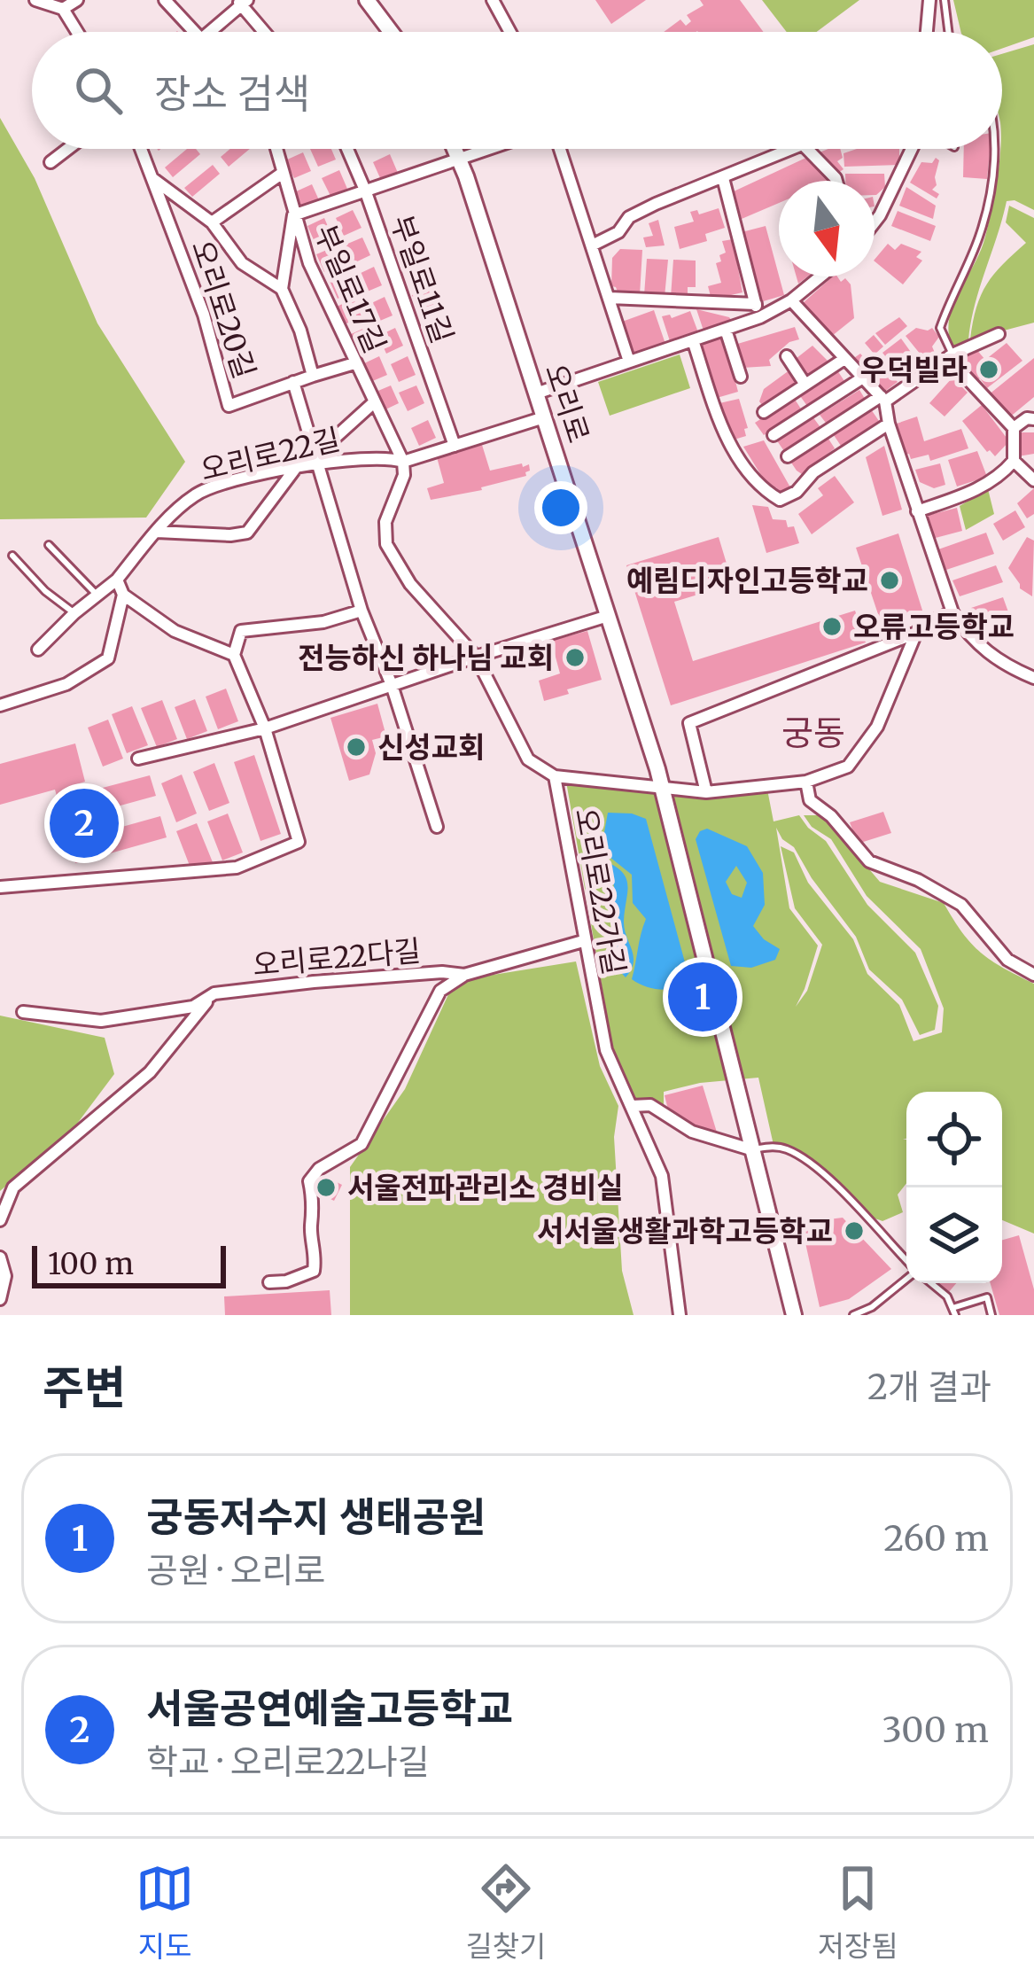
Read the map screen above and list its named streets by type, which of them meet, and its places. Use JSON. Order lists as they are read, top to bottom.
{
  "streets": {
    "main road": ["오리로"],
    "street": [
      "부일로11길",
      "부일로17길",
      "오리로20길",
      "오리로22길",
      "오리로22가길",
      "오리로22다길"
    ]
  },
  "crossings": [
    ["부일로11길", "오리로22길"],
    ["부일로17길", "오리로20길"],
    ["부일로17길", "오리로22길"],
    ["부일로17길", "오리로22가길"],
    ["오리로", "오리로22길"],
    ["오리로22길", "오리로22가길"],
    ["오리로22가길", "오리로22다길"]
  ],
  "districts": ["궁동"],
  "places": [
    "우덕빌라",
    "예림디자인고등학교",
    "오류고등학교",
    "전능하신 하나님 교회",
    "신성교회",
    "서울전파관리소 경비실",
    "서서울생활과학고등학교"
  ],
  "scale_bar": "100 m",
  "north": "bottom",
  "page": {
    "search": "장소 검색",
    "pins": ["2", "1"],
    "scale": "100 m",
    "heading": ["주변", "2개 결과"],
    "list": [
      {
        "mark": "1",
        "name": "궁동저수지 생태공원",
        "note": "공원 · 오리로",
        "value": "260 m"
      },
      {
        "mark": "2",
        "name": "서울공연예술고등학교",
        "note": "학교 · 오리로22나길",
        "value": "300 m"
      }
    ],
    "nav": ["지도", "길찾기", "저장됨"]
  }
}
